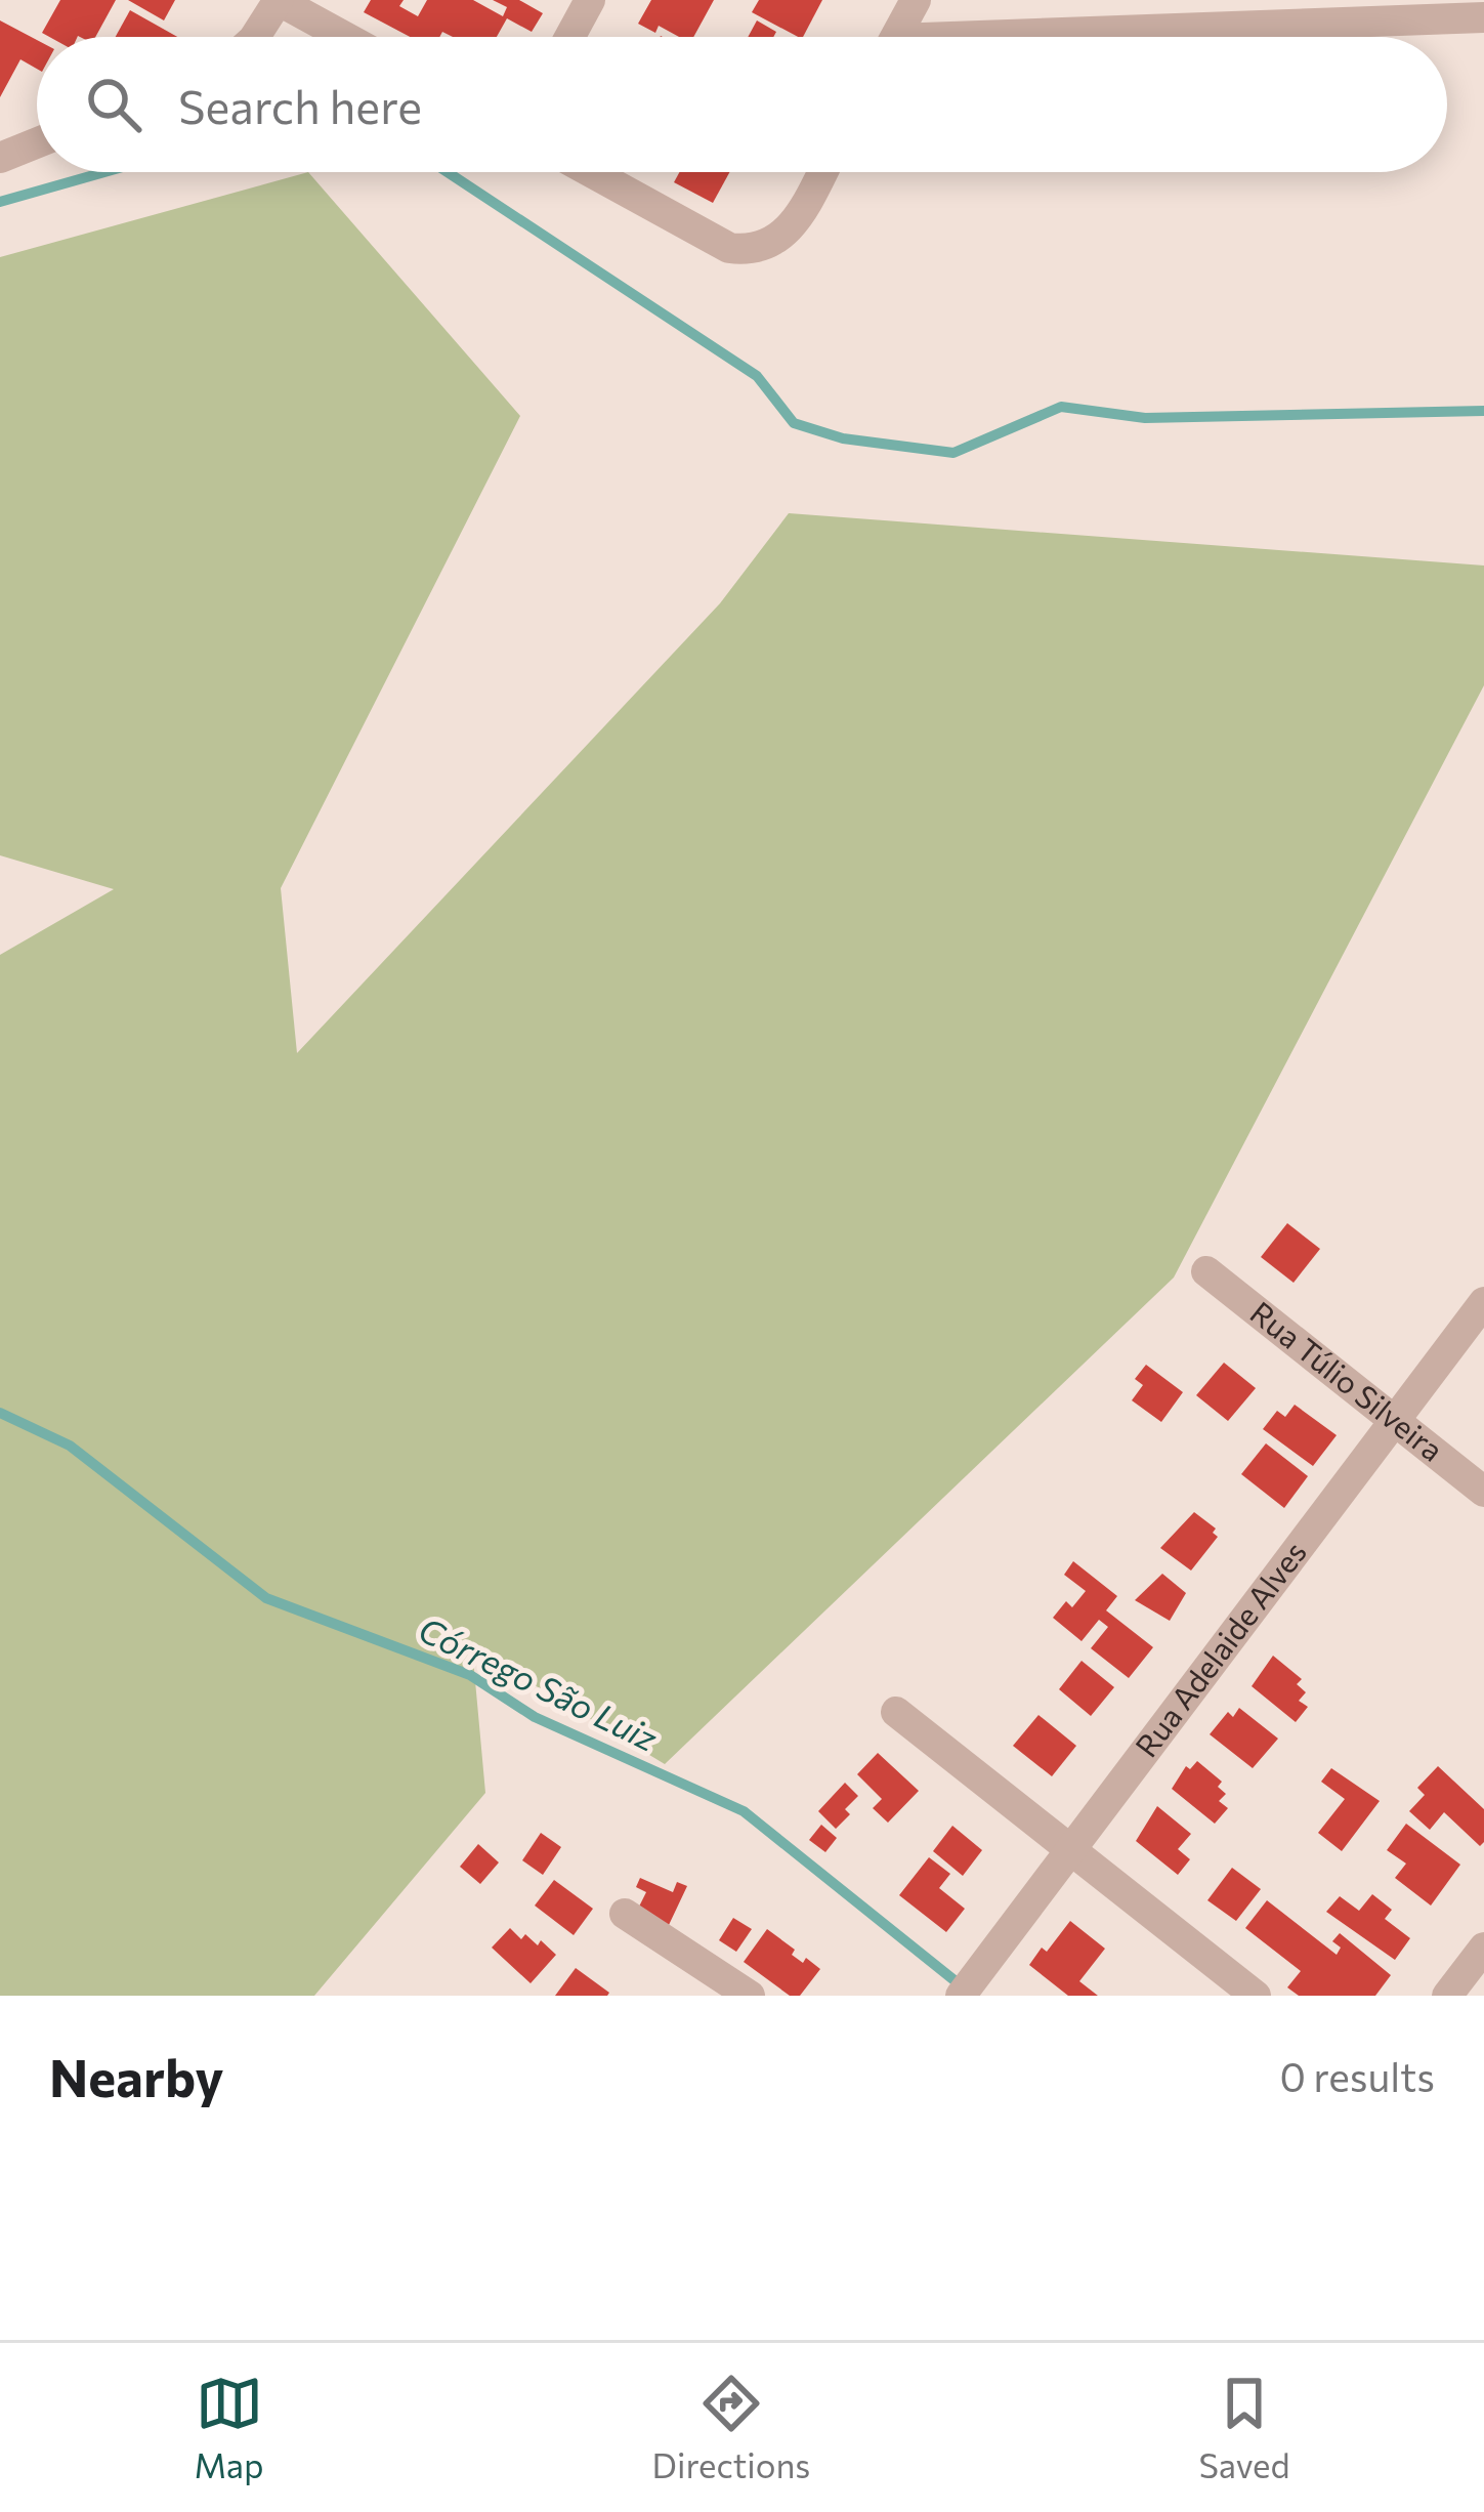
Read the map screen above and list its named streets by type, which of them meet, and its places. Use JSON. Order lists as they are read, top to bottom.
{
  "streets": {
    "street": ["Rua Túlio Silveira", "Rua Adelaide Alves"]
  },
  "crossings": [
    ["Rua Túlio Silveira", "Rua Adelaide Alves"]
  ],
  "water": ["Córrego São Luiz"],
  "page": {
    "search": "Search here",
    "heading": ["Nearby", "0 results"],
    "nav": ["Map", "Directions", "Saved"]
  }
}
